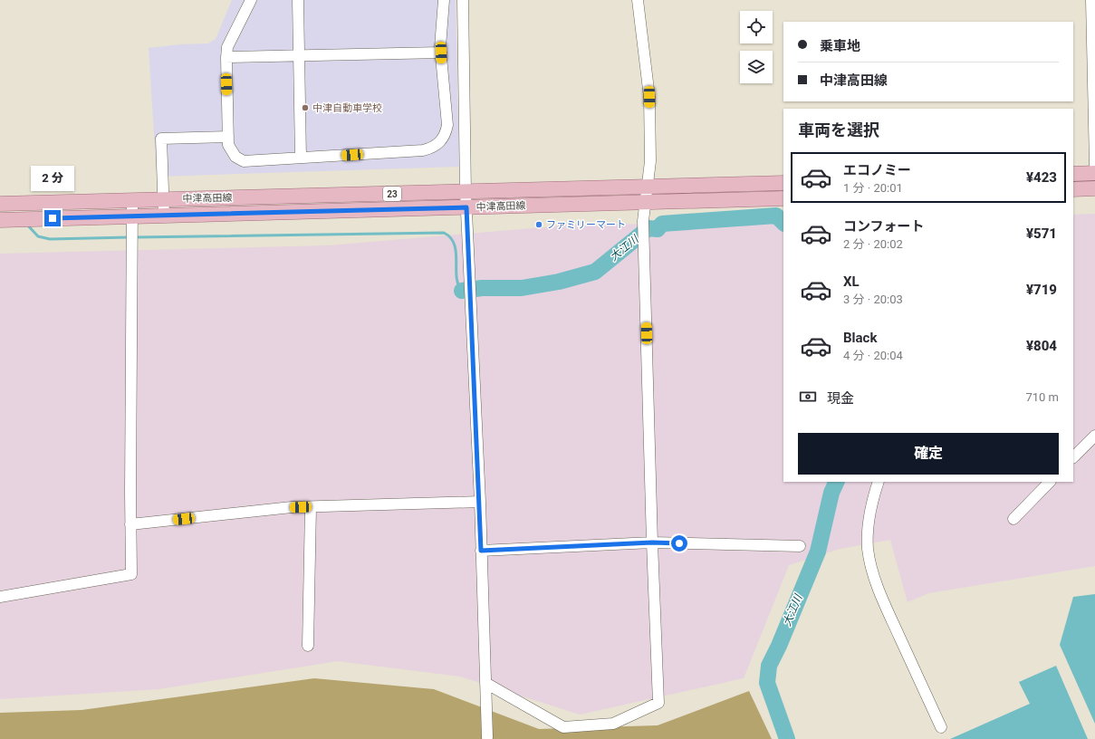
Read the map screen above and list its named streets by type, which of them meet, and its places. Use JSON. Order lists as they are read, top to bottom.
{
  "streets": {
    "main road": ["23", "中津高田線"]
  },
  "water": ["大江川"],
  "places": ["中津自動車学校", "ファミリーマート"],
  "page": {
    "banner": ["乗車地", "中津高田線"],
    "heading": "車両を選択",
    "list": [
      {
        "name": "エコノミー",
        "note": "1 分 · 20:01",
        "value": "¥423"
      },
      {
        "name": "コンフォート",
        "note": "2 分 · 20:02",
        "value": "¥571"
      },
      {
        "name": "XL",
        "note": "3 分 · 20:03",
        "value": "¥719"
      },
      {
        "name": "Black",
        "note": "4 分 · 20:04",
        "value": "¥804"
      }
    ],
    "bubble": "2 分",
    "pay": ["現金", "710 m"],
    "buttons": "確定"
  }
}
